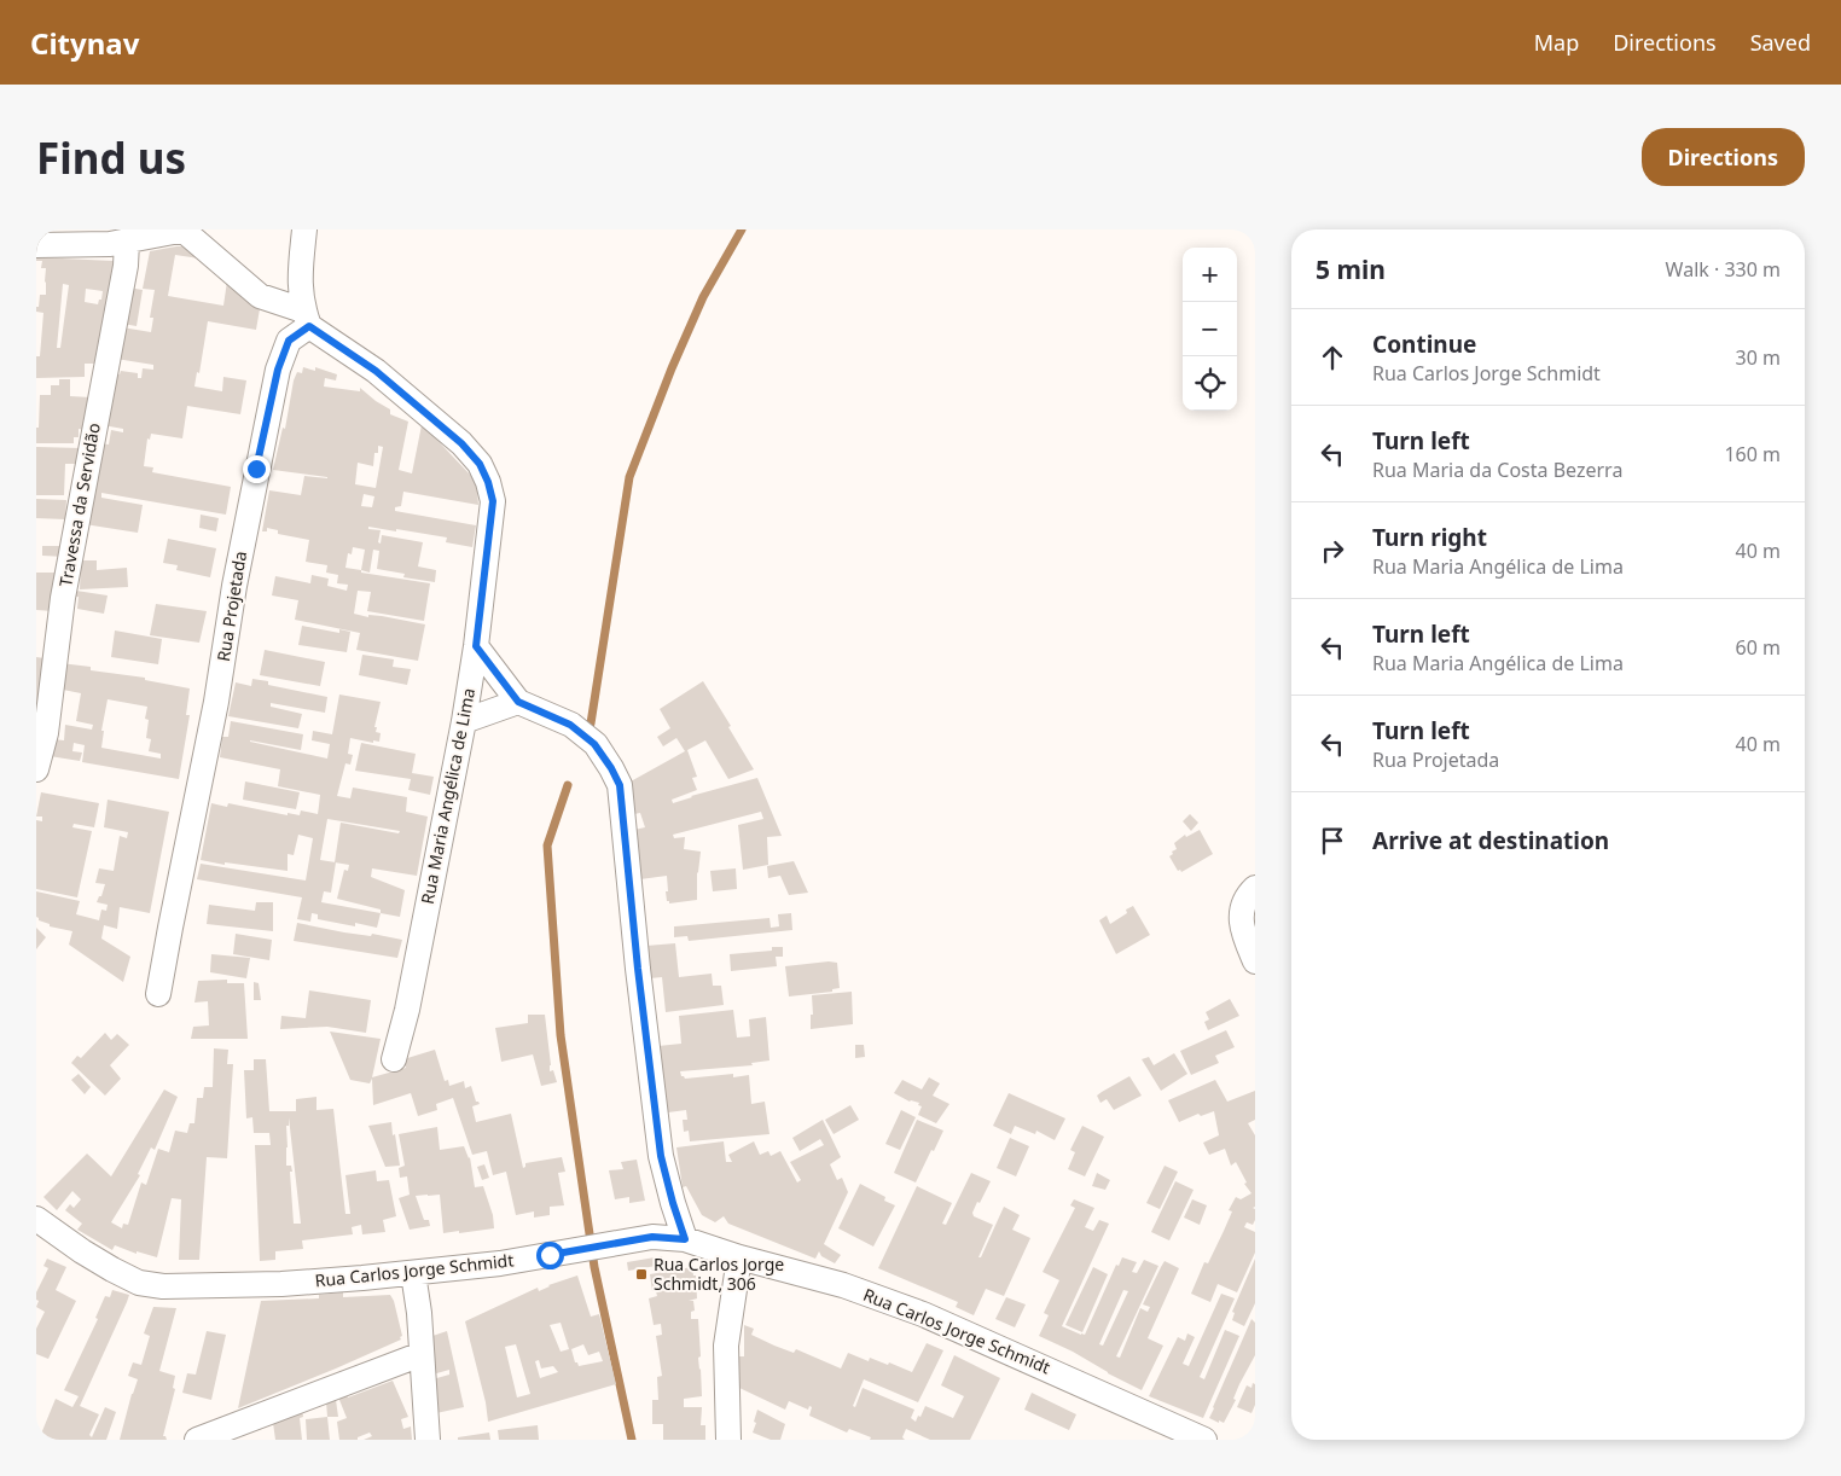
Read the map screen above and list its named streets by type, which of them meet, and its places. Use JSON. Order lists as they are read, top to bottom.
{
  "streets": {
    "street": [
      "Travessa da Servidão",
      "Rua Projetada",
      "Rua Maria Angélica de Lima",
      "Rua Carlos Jorge Schmidt"
    ]
  },
  "crossings": [
    ["Rua Projetada", "Rua Maria Angélica de Lima"]
  ],
  "places": {
    "transit": ["Rua Carlos Jorge Schmidt, 306"]
  },
  "page": {
    "header": "Citynav",
    "nav": ["Map", "Directions", "Saved"],
    "buttons": "Directions",
    "title": "Find us",
    "heading": ["5 min", "Walk · 330 m"],
    "map_buttons": ["+", "−"],
    "list": [
      ["Continue", "Rua Carlos Jorge Schmidt", "30 m"],
      ["Turn left", "Rua Maria da Costa Bezerra", "160 m"],
      ["Turn right", "Rua Maria Angélica de Lima", "40 m"],
      ["Turn left", "Rua Maria Angélica de Lima", "60 m"],
      ["Turn left", "Rua Projetada", "40 m"],
      "Arrive at destination"
    ]
  }
}
